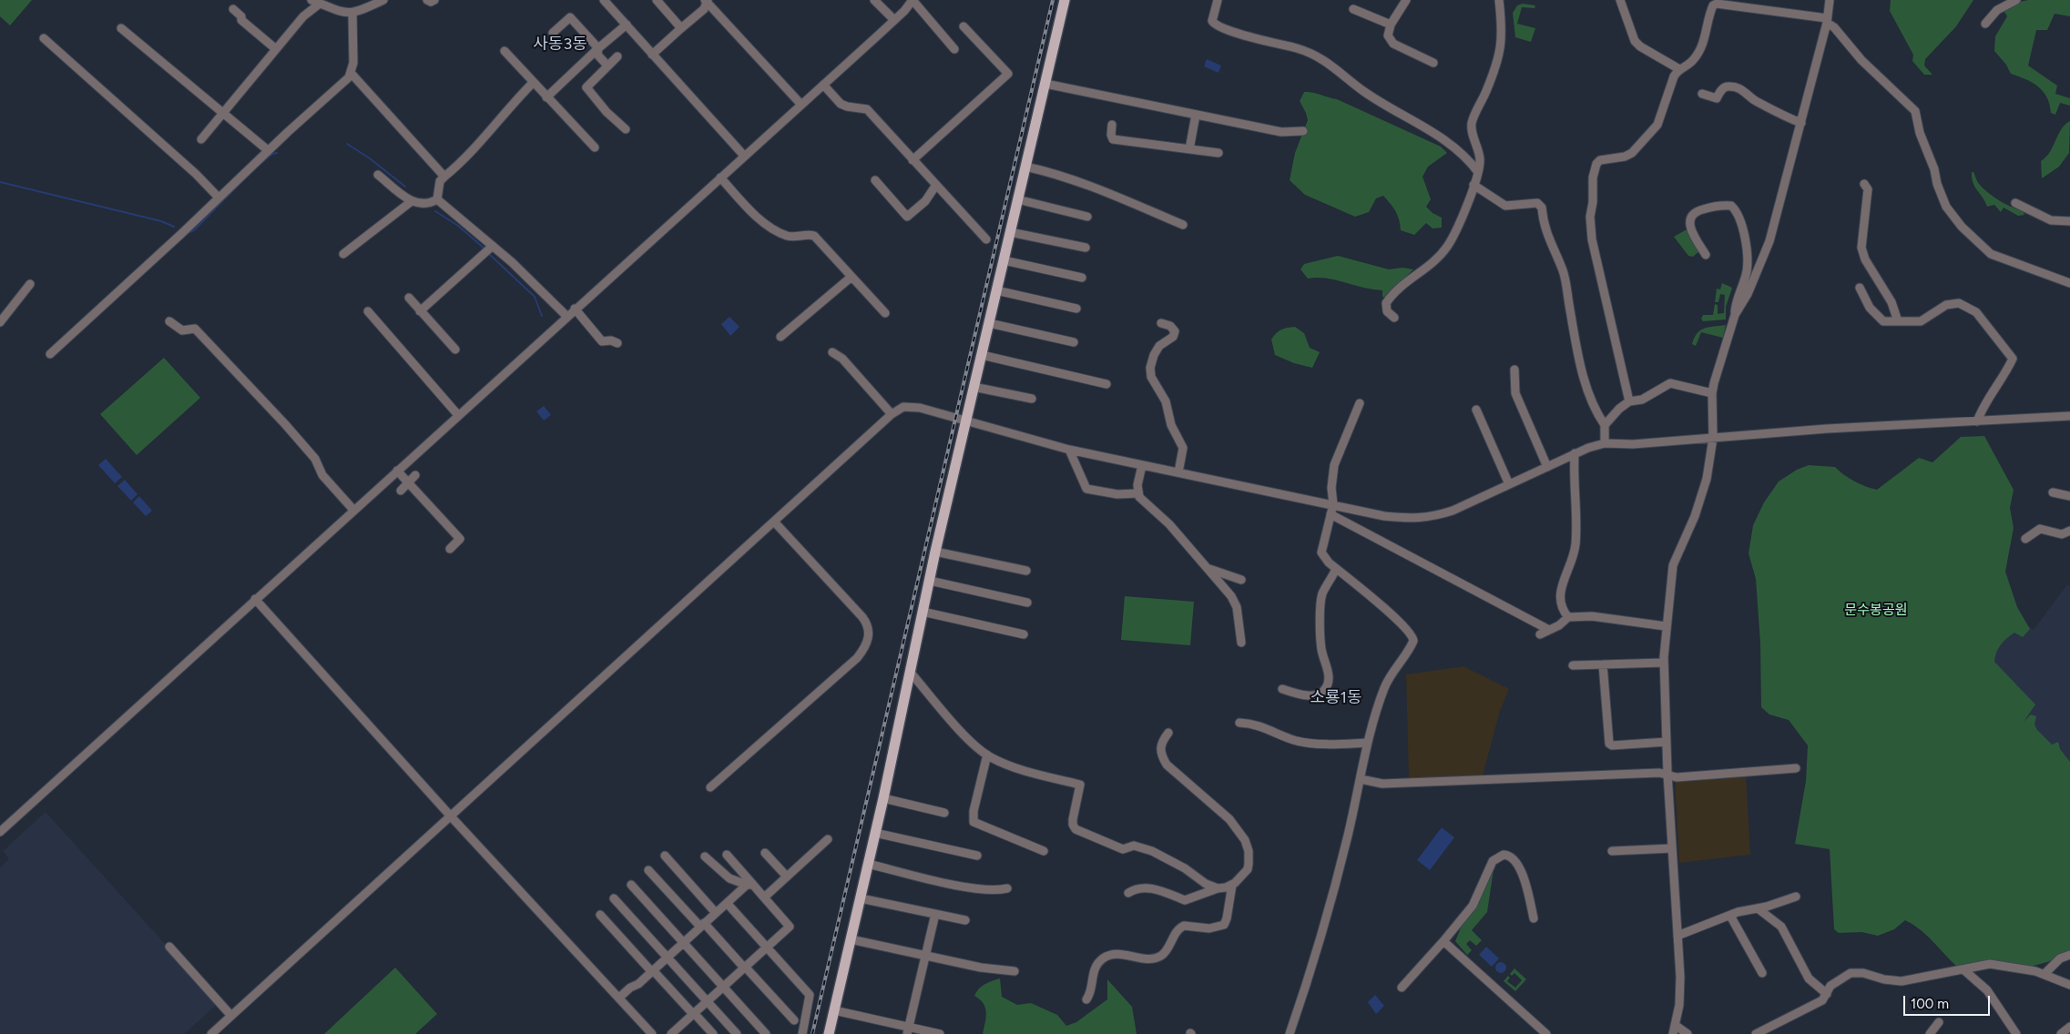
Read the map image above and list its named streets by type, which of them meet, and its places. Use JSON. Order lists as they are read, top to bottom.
{
  "districts": ["사동3동", "소룡1동"],
  "parks": ["문수봉공원"],
  "scale_bar": "100 m"
}
